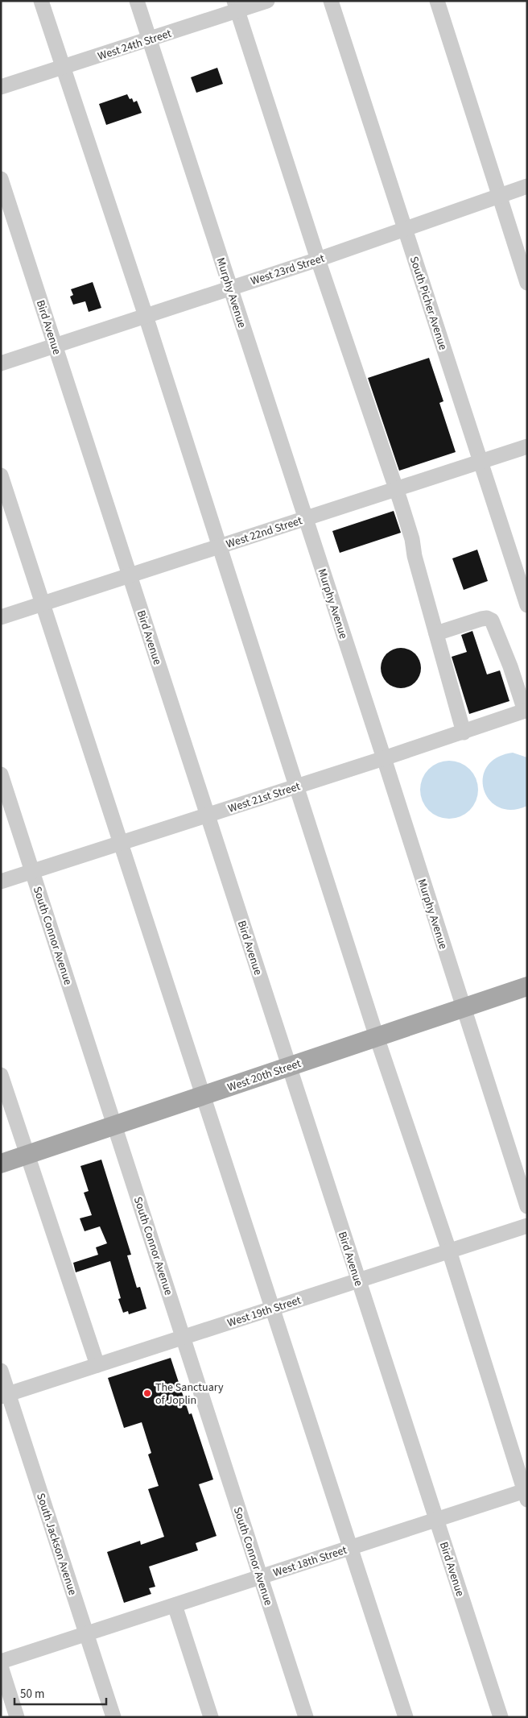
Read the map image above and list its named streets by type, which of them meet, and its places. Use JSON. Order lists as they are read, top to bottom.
{
  "streets": {
    "main road": ["West 20th Street"],
    "street": [
      "West 24th Street",
      "West 23rd Street",
      "Murphy Avenue",
      "South Picher Avenue",
      "Bird Avenue",
      "West 22nd Street",
      "West 21st Street",
      "South Connor Avenue",
      "West 19th Street",
      "South Jackson Avenue",
      "West 18th Street"
    ]
  },
  "crossings": [
    ["West 24th Street", "Murphy Avenue"],
    ["West 23rd Street", "Murphy Avenue"],
    ["West 23rd Street", "South Picher Avenue"],
    ["West 23rd Street", "Bird Avenue"],
    ["Murphy Avenue", "West 22nd Street"],
    ["Murphy Avenue", "West 21st Street"],
    ["Murphy Avenue", "West 20th Street"],
    ["South Picher Avenue", "West 22nd Street"],
    ["Bird Avenue", "West 22nd Street"],
    ["Bird Avenue", "West 21st Street"],
    ["Bird Avenue", "West 20th Street"],
    ["Bird Avenue", "West 19th Street"],
    ["Bird Avenue", "West 18th Street"],
    ["West 21st Street", "South Connor Avenue"],
    ["South Connor Avenue", "West 20th Street"],
    ["South Connor Avenue", "West 19th Street"],
    ["South Connor Avenue", "West 18th Street"],
    ["West 19th Street", "South Jackson Avenue"],
    ["South Jackson Avenue", "West 18th Street"]
  ],
  "places": ["The Sanctuary of Joplin"],
  "scale_bar": "50 m"
}
